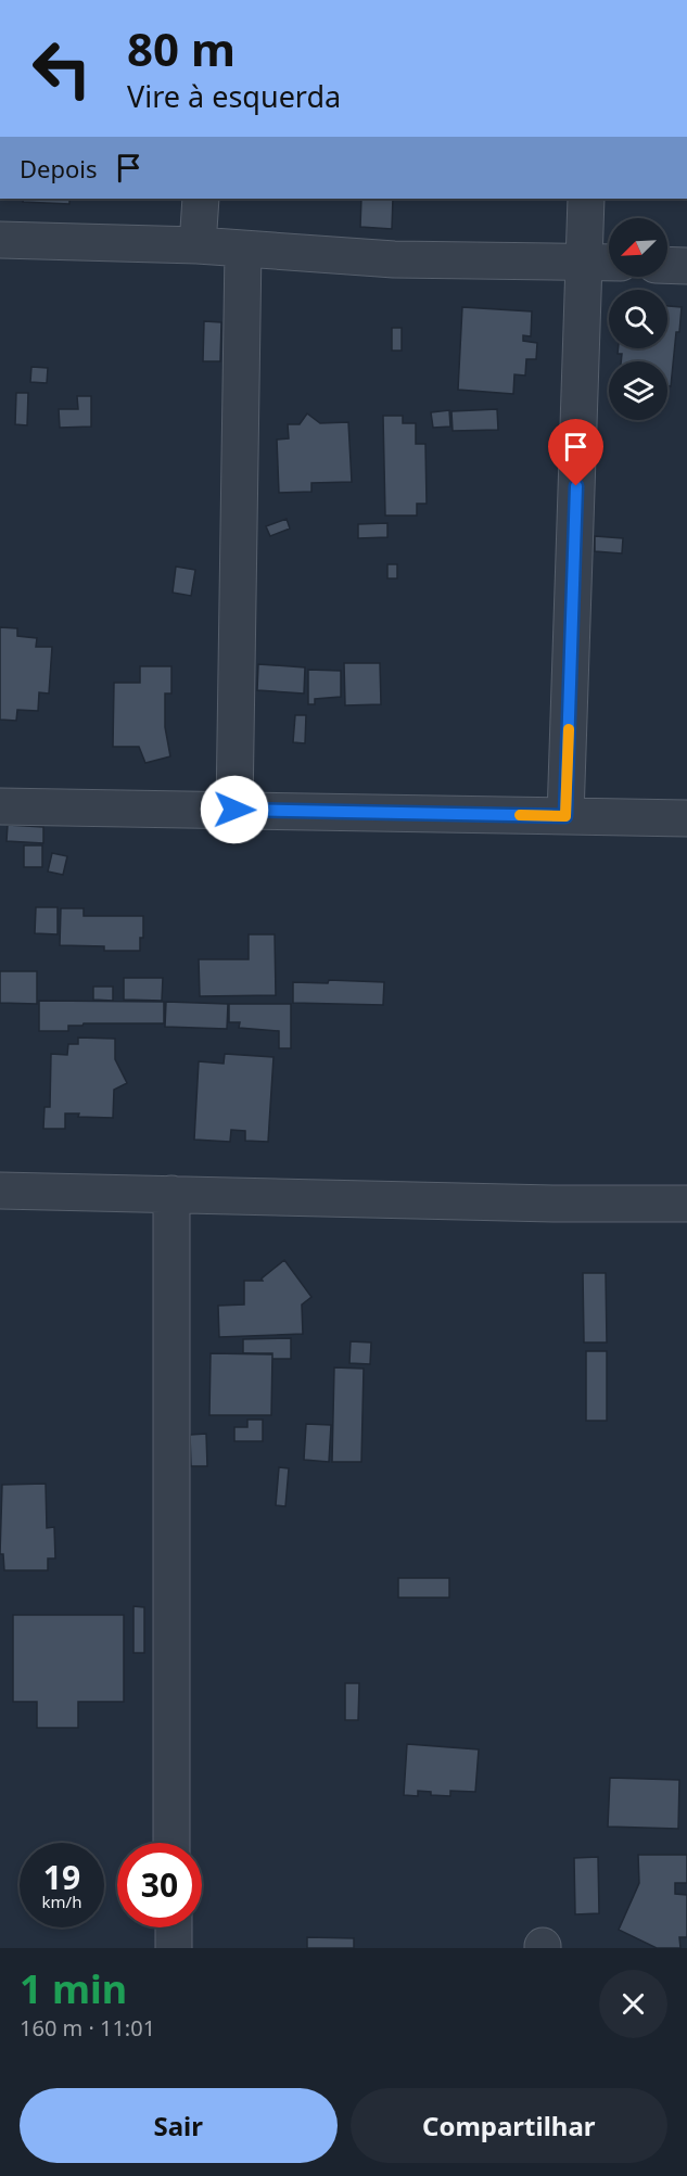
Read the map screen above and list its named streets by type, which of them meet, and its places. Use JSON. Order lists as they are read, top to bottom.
{
  "north": "bottom left",
  "page": {
    "turn": ["80 m", "Vire à esquerda"],
    "then": "Depois",
    "speed": "19 km/h",
    "limit": "30",
    "heading": ["1 min", "160 m · 11:01"],
    "buttons": ["Sair", "Compartilhar"]
  }
}
